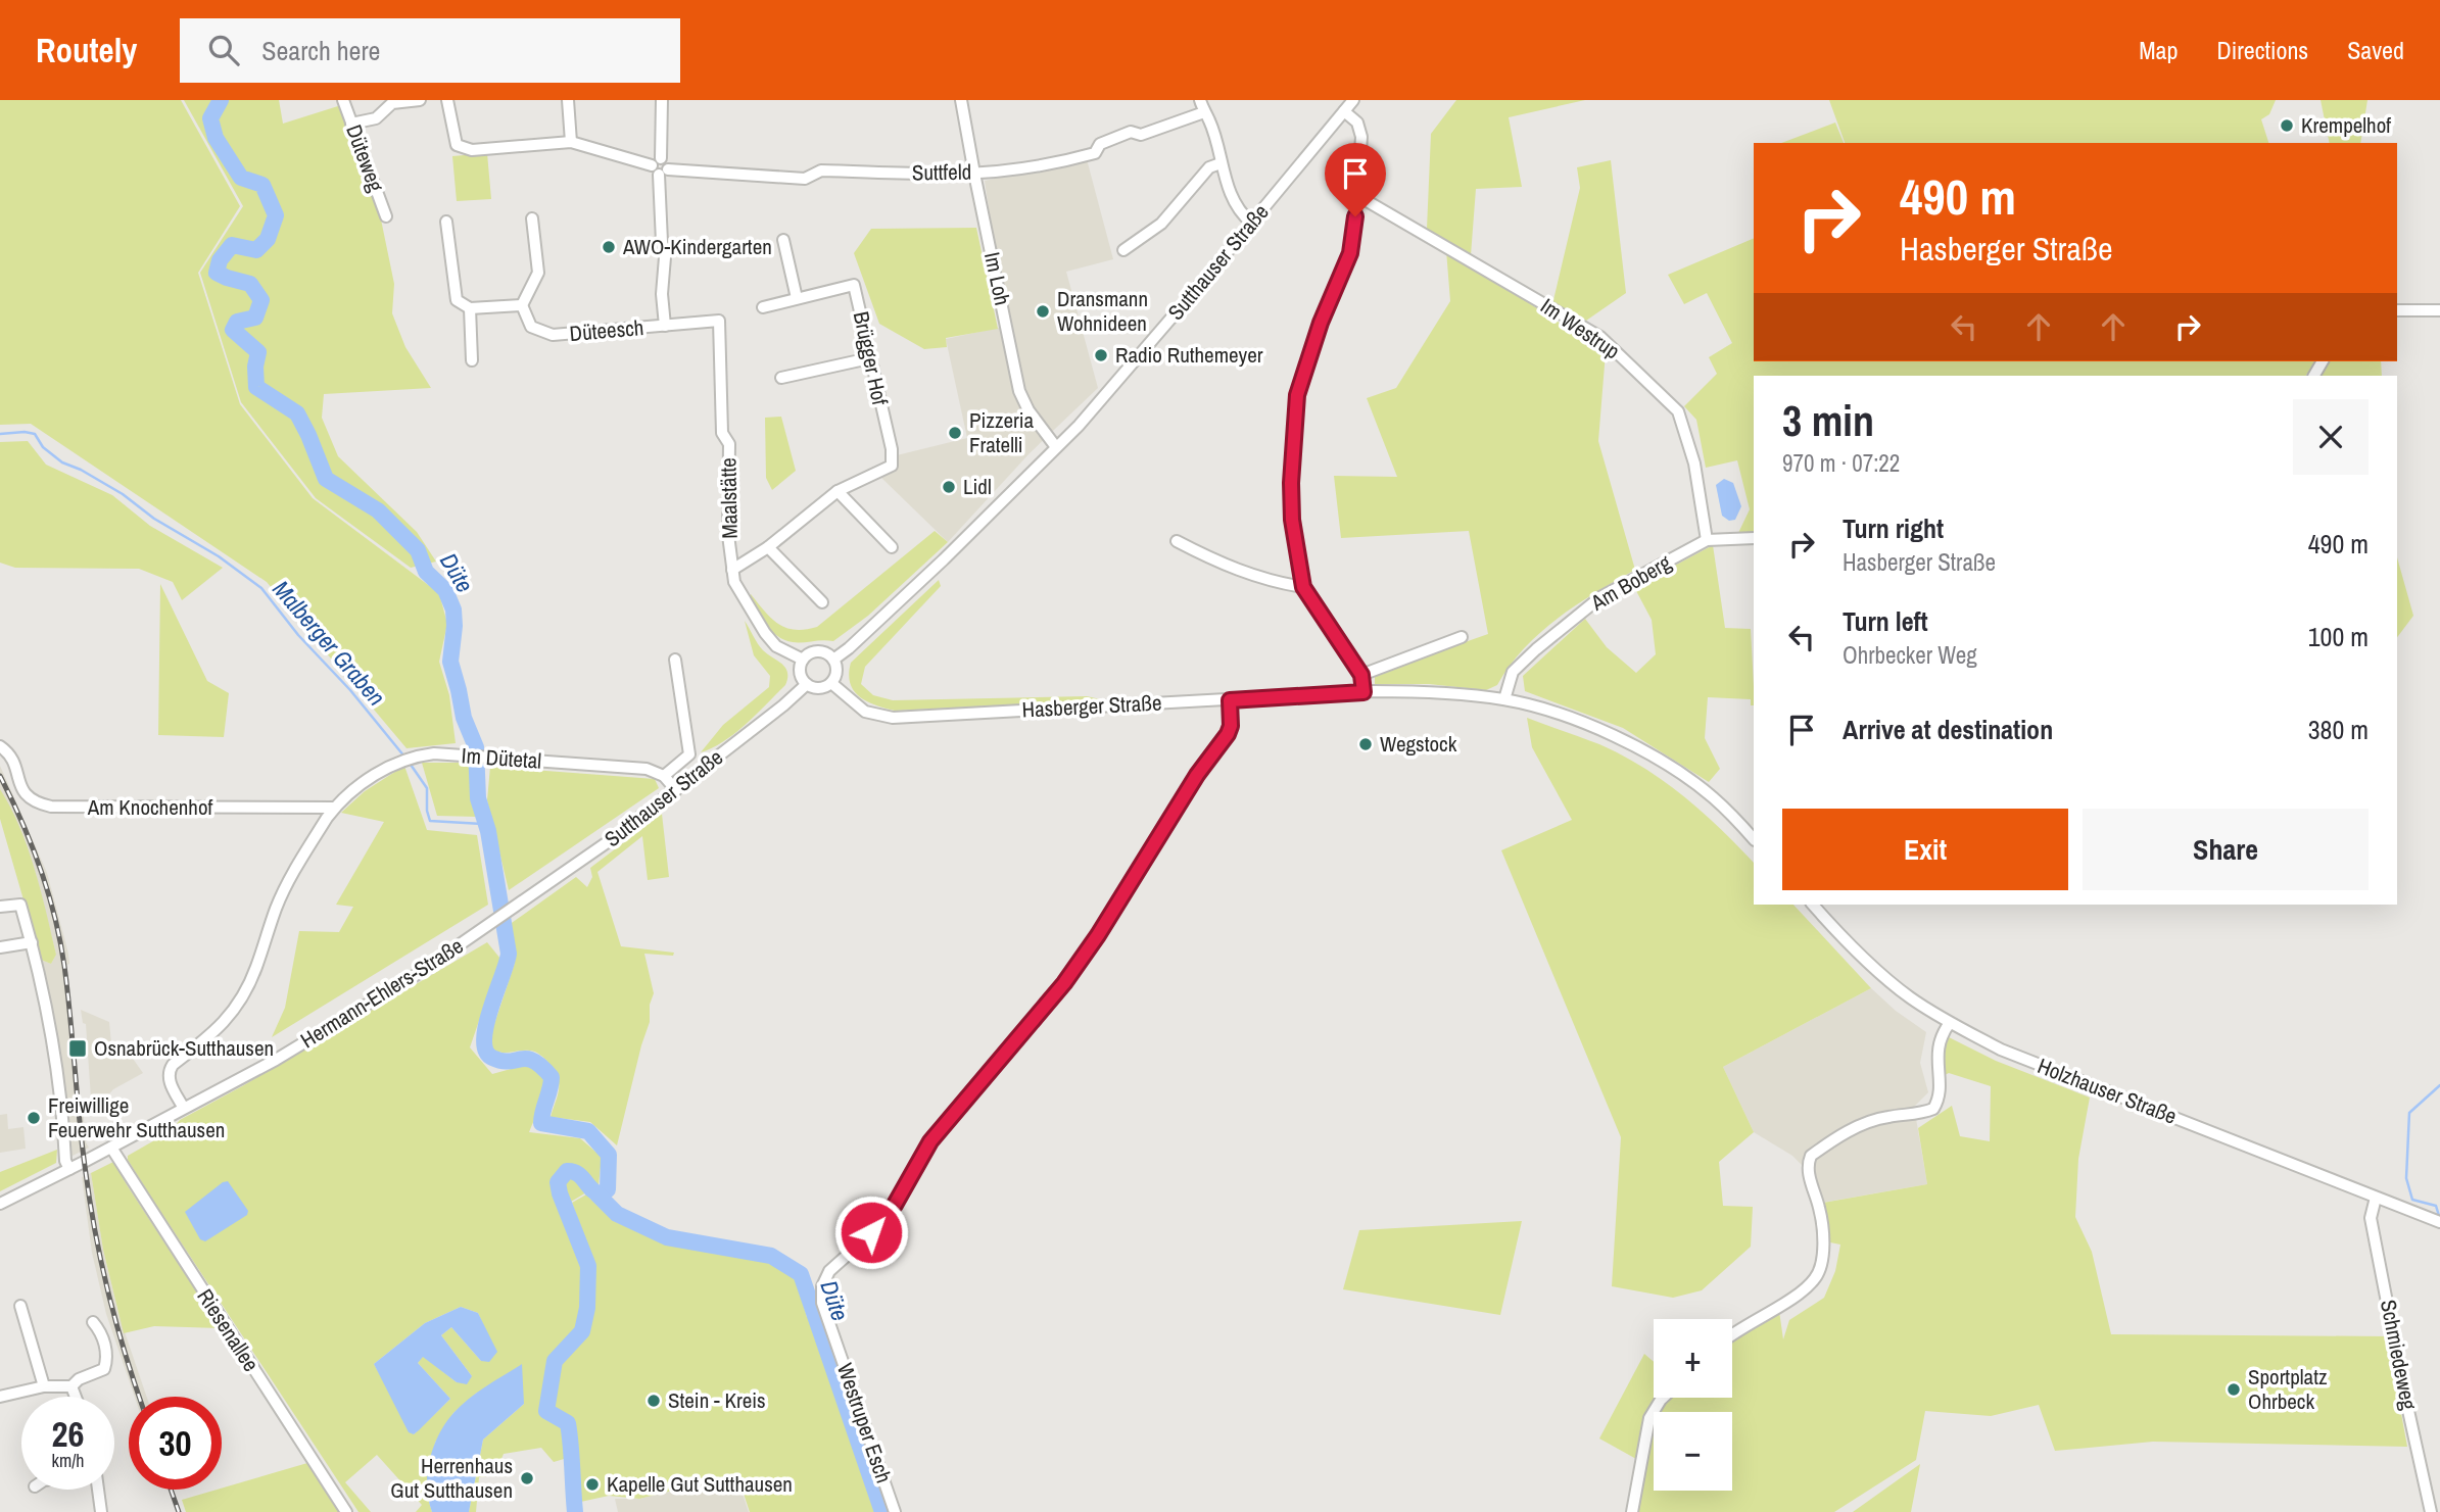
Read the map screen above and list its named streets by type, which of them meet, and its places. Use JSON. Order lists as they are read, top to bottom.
{
  "streets": {
    "street": [
      "Düteweg",
      "Suttfeld",
      "Sutthauser Straße",
      "Im Loh",
      "Im Westrup",
      "Düteesch",
      "Brügger Hof",
      "Maalstätte",
      "Am Boberg",
      "Hasberger Straße",
      "Im Dütetal",
      "Am Knochenhof",
      "Hermann-Ehlers-Straße",
      "Holzhauser Straße",
      "Riesenallee",
      "Schmiedeweg",
      "Westruper Esch"
    ]
  },
  "crossings": [
    ["Suttfeld", "Im Loh"],
    ["Sutthauser Straße", "Im Loh"],
    ["Sutthauser Straße", "Maalstätte"],
    ["Sutthauser Straße", "Hasberger Straße"],
    ["Sutthauser Straße", "Hermann-Ehlers-Straße"],
    ["Im Westrup", "Am Boberg"],
    ["Düteesch", "Maalstätte"],
    ["Brügger Hof", "Maalstätte"],
    ["Maalstätte", "Hasberger Straße"],
    ["Hasberger Straße", "Westruper Esch"],
    ["Im Dütetal", "Am Knochenhof"],
    ["Im Dütetal", "Hermann-Ehlers-Straße"],
    ["Hermann-Ehlers-Straße", "Riesenallee"],
    ["Holzhauser Straße", "Schmiedeweg"]
  ],
  "water": ["Düte", "Malberger Graben"],
  "places": {
    "other": [
      "Krempelhof",
      "AWO-Kindergarten",
      "Dransmann Wohnideen",
      "Radio Ruthemeyer",
      "Pizzeria Fratelli",
      "Lidl",
      "Wegstock",
      "Freiwillige Feuerwehr Sutthausen",
      "Sportplatz Ohrbeck",
      "Stein - Kreis",
      "Herrenhaus Gut Sutthausen",
      "Kapelle Gut Sutthausen"
    ],
    "transit": ["Osnabrück-Sutthausen"]
  },
  "page": {
    "header": "Routely",
    "search": "Search here",
    "nav": ["Map", "Directions", "Saved"],
    "turn": ["490 m", "Hasberger Straße"],
    "heading": ["3 min", "970 m · 07:22"],
    "list": [
      {
        "name": "Turn right",
        "note": "Hasberger Straße",
        "value": "490 m"
      },
      {
        "name": "Turn left",
        "note": "Ohrbecker Weg",
        "value": "100 m"
      },
      {
        "name": "Arrive at destination",
        "value": "380 m"
      }
    ],
    "buttons": ["Exit", "Share"],
    "map_buttons": ["+", "−"],
    "speed": "26 km/h",
    "limit": "30"
  }
}
